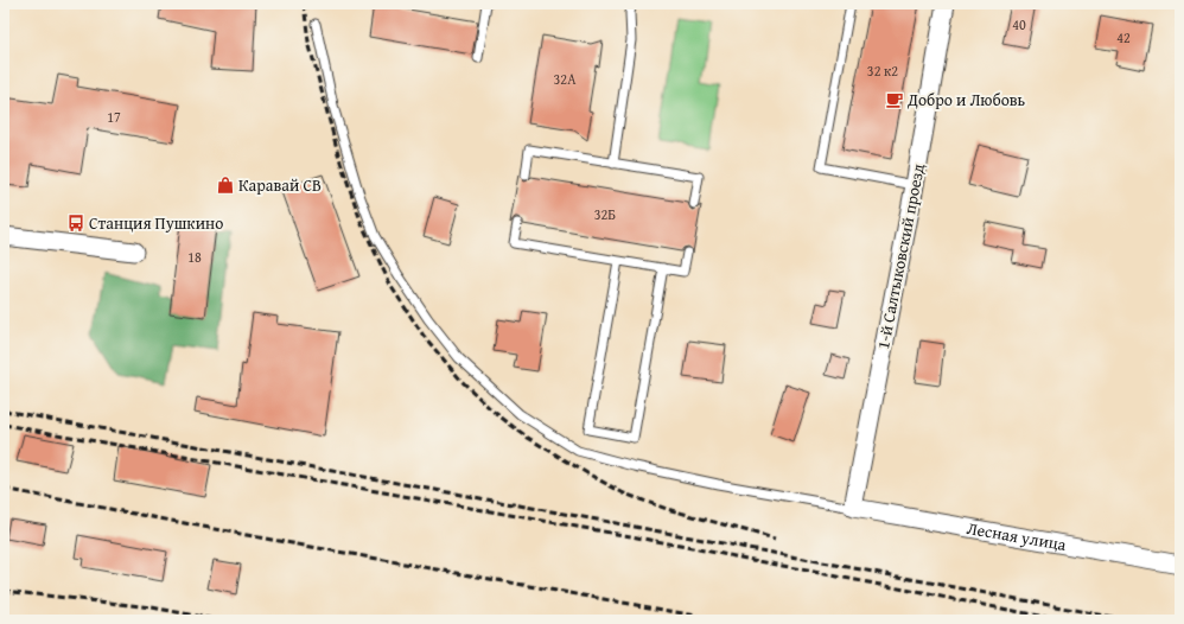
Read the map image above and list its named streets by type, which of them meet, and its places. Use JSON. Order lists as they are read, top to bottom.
{
  "streets": {
    "street": ["1-й Салтыковский проезд", "Лесная улица"]
  },
  "crossings": [
    ["1-й Салтыковский проезд", "Лесная улица"]
  ],
  "places": {
    "cafe": ["Добро и Любовь"],
    "shop": ["Каравай СВ"],
    "bus stop": ["Станция Пушкино"]
  },
  "house_numbers": [
    "40",
    "42",
    "32 к2",
    "32А",
    "17",
    "32Б",
    "18"
  ]
}
